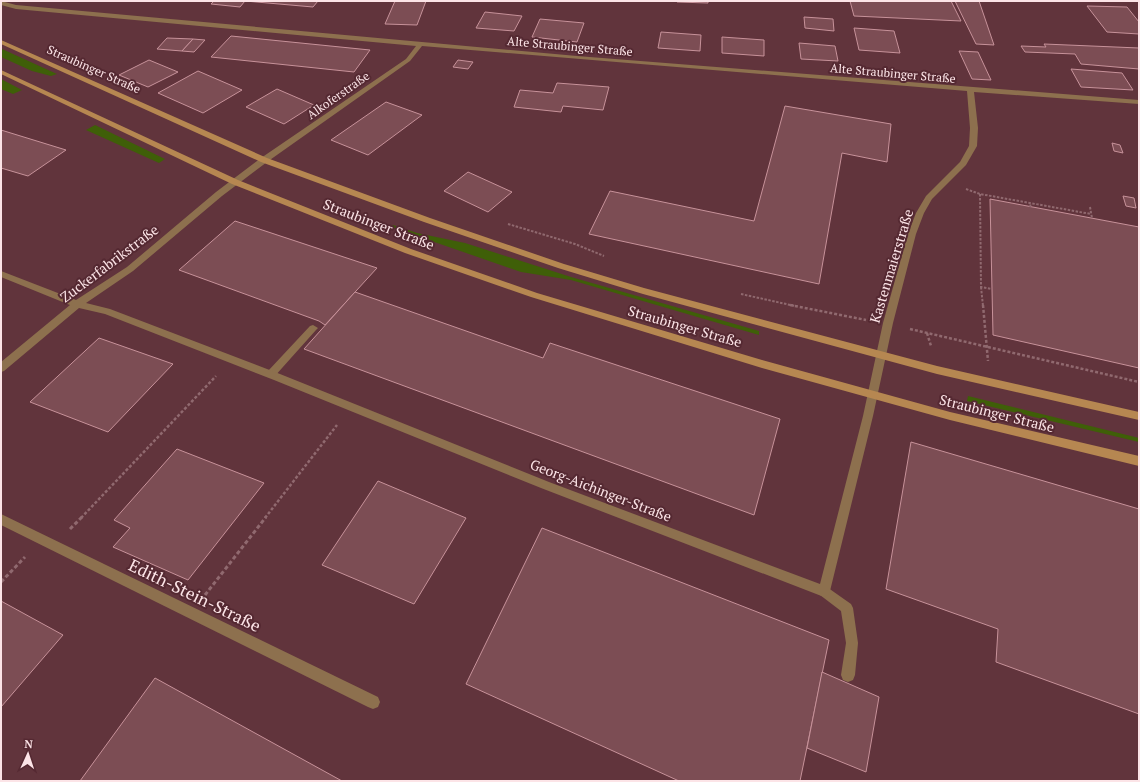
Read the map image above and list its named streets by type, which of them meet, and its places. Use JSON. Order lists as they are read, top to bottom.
{
  "streets": {
    "main road": ["Straubinger Straße"],
    "street": [
      "Alte Straubinger Straße",
      "Alkoferstraße",
      "Zuckerfabrikstraße",
      "Kastenmaierstraße",
      "Georg-Aichinger-Straße",
      "Edith-Stein-Straße"
    ]
  },
  "crossings": [
    ["Alte Straubinger Straße", "Alkoferstraße"],
    ["Alte Straubinger Straße", "Kastenmaierstraße"],
    ["Straubinger Straße", "Alkoferstraße"],
    ["Straubinger Straße", "Zuckerfabrikstraße"],
    ["Straubinger Straße", "Kastenmaierstraße"],
    ["Zuckerfabrikstraße", "Georg-Aichinger-Straße"],
    ["Kastenmaierstraße", "Georg-Aichinger-Straße"]
  ],
  "north": "top"
}
